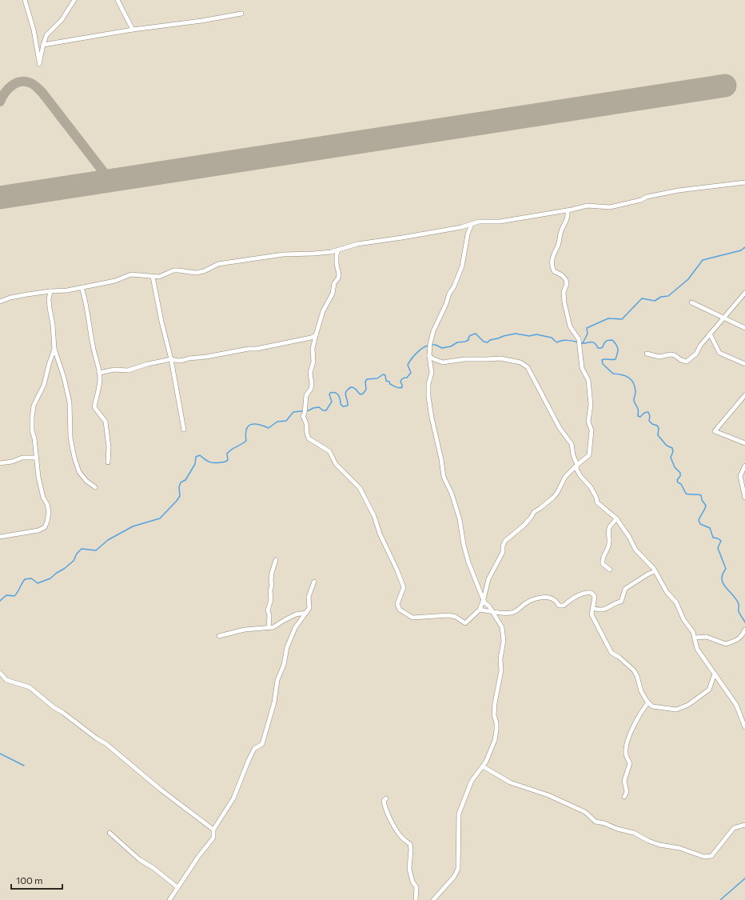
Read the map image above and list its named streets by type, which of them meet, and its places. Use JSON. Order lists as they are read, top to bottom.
{
  "scale_bar": "100 m"
}
